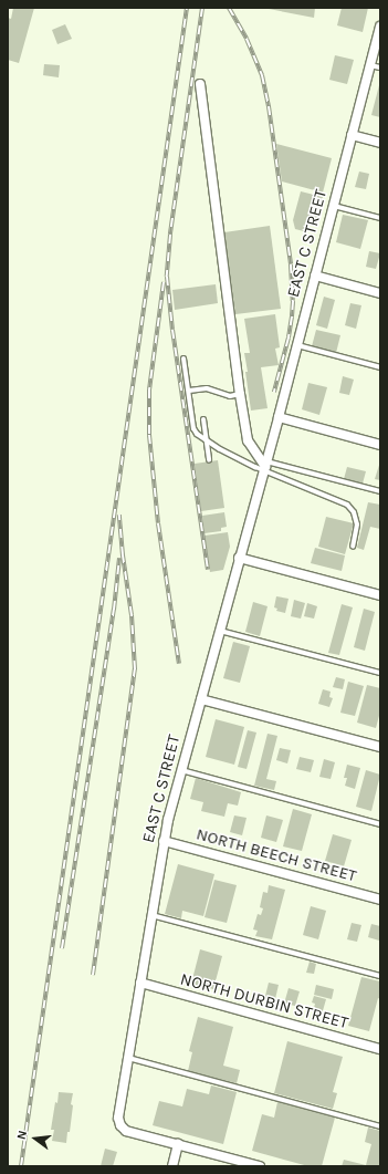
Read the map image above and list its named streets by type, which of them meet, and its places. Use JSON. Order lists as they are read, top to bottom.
{
  "streets": {
    "street": ["EAST C STREET", "NORTH BEECH STREET", "NORTH DURBIN STREET"]
  },
  "crossings": [
    ["EAST C STREET", "NORTH BEECH STREET"],
    ["EAST C STREET", "NORTH DURBIN STREET"]
  ],
  "north": "left"
}
